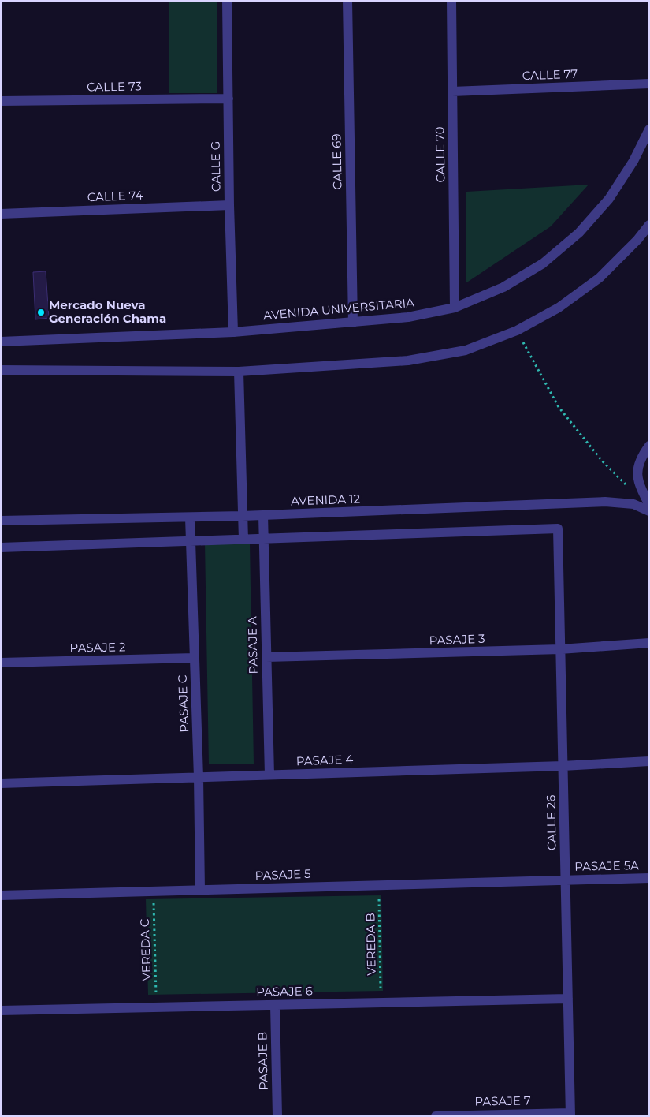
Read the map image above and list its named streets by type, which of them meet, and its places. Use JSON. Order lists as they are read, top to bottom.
{
  "streets": {
    "street": [
      "CALLE 77",
      "CALLE 73",
      "CALLE 70",
      "CALLE 69",
      "CALLE G",
      "CALLE 74",
      "AVENIDA UNIVERSITARIA",
      "AVENIDA 12",
      "PASAJE 3",
      "PASAJE A",
      "PASAJE 2",
      "PASAJE C",
      "PASAJE 4",
      "CALLE 26",
      "PASAJE 5A",
      "PASAJE 5",
      "PASAJE 6",
      "PASAJE B",
      "PASAJE 7"
    ],
    "path": ["VEREDA B", "VEREDA C"]
  },
  "crossings": [
    ["CALLE 77", "CALLE 70"],
    ["CALLE 73", "CALLE G"],
    ["CALLE 70", "AVENIDA UNIVERSITARIA"],
    ["CALLE 69", "AVENIDA UNIVERSITARIA"],
    ["CALLE G", "CALLE 74"],
    ["CALLE G", "AVENIDA UNIVERSITARIA"],
    ["AVENIDA 12", "PASAJE A"],
    ["AVENIDA 12", "PASAJE C"],
    ["PASAJE 3", "PASAJE A"],
    ["PASAJE 3", "CALLE 26"],
    ["PASAJE A", "PASAJE 4"],
    ["PASAJE A", "CALLE 26"],
    ["PASAJE 2", "PASAJE C"],
    ["PASAJE C", "PASAJE 4"],
    ["PASAJE C", "PASAJE 5"],
    ["PASAJE 4", "CALLE 26"],
    ["CALLE 26", "PASAJE 5A"],
    ["CALLE 26", "PASAJE 5"],
    ["CALLE 26", "PASAJE 6"],
    ["CALLE 26", "PASAJE 7"],
    ["PASAJE 5A", "PASAJE 5"],
    ["PASAJE 5", "VEREDA B"],
    ["PASAJE 5", "VEREDA C"],
    ["VEREDA B", "PASAJE 6"],
    ["VEREDA C", "PASAJE 6"],
    ["PASAJE 6", "PASAJE B"]
  ],
  "places": ["Mercado Nueva Generación Chama"]
}
